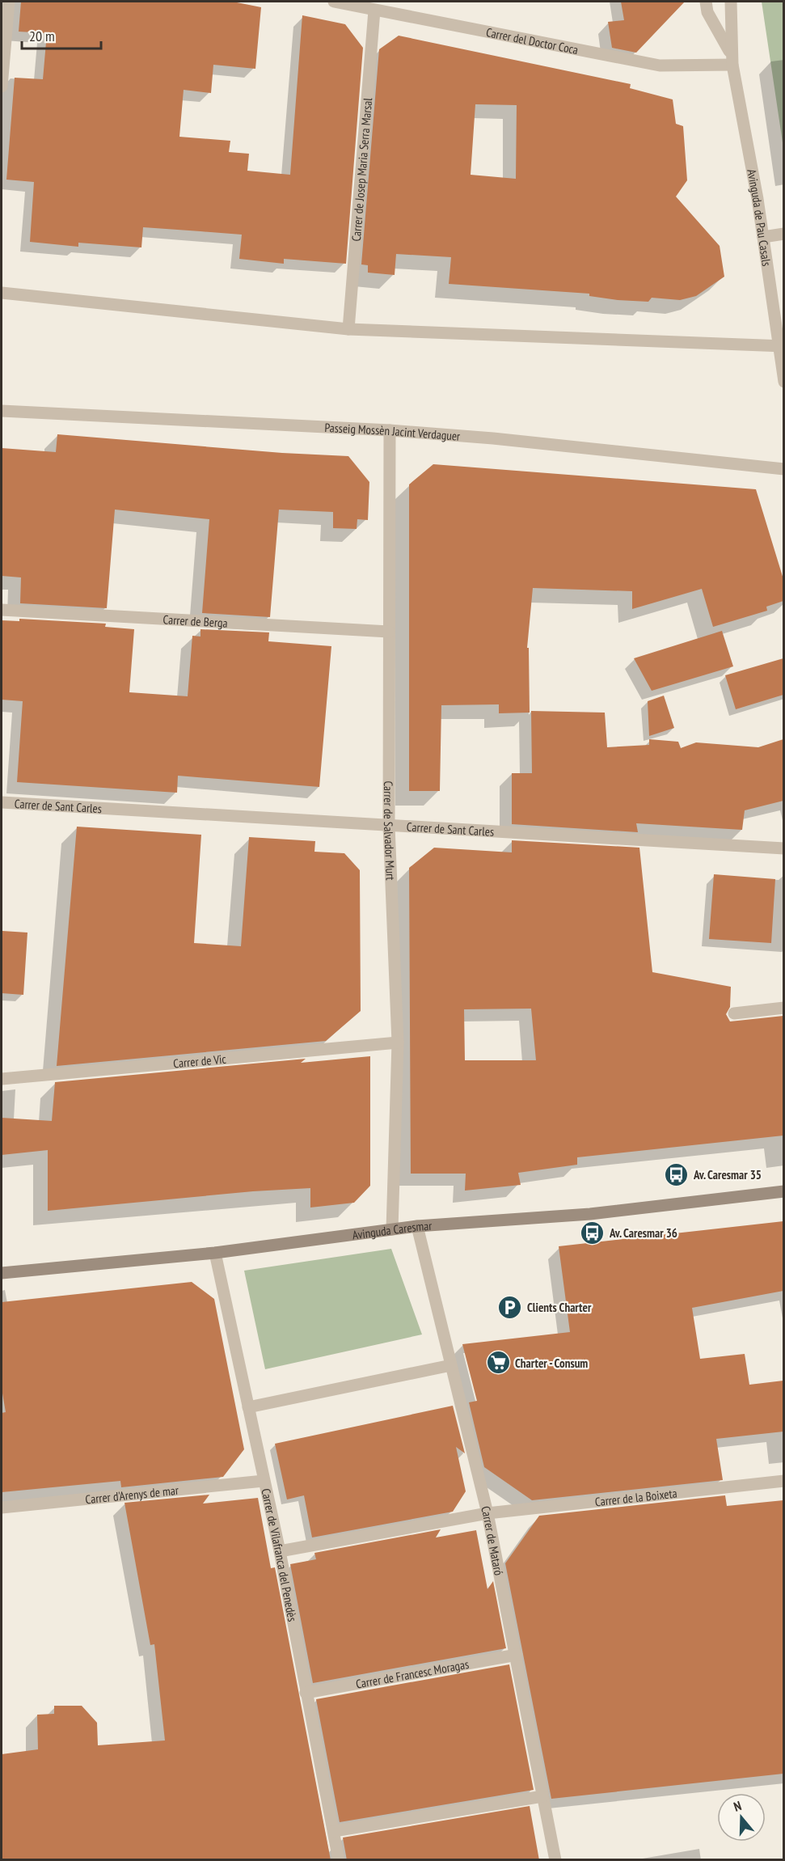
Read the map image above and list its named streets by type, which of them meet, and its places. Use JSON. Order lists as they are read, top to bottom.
{
  "streets": {
    "street": [
      "Carrer del Doctor Coca",
      "Carrer de Josep Maria Serra Marsal",
      "Avinguda de Pau Casals",
      "Passeig Mossèn Jacint Verdaguer",
      "Carrer de Berga",
      "Carrer de Sant Carles",
      "Carrer de Salvador Murt",
      "Carrer de Vic",
      "Avinguda Caresmar",
      "Carrer d'Arenys de mar",
      "Carrer de la Boixeta",
      "Carrer de Mataró",
      "Carrer de Vilafranca del Penedès",
      "Carrer de Francesc Moragas"
    ]
  },
  "crossings": [
    ["Carrer del Doctor Coca", "Carrer de Josep Maria Serra Marsal"],
    ["Carrer del Doctor Coca", "Avinguda de Pau Casals"],
    ["Passeig Mossèn Jacint Verdaguer", "Carrer de Salvador Murt"],
    ["Carrer de Berga", "Carrer de Salvador Murt"],
    ["Carrer de Sant Carles", "Carrer de Salvador Murt"],
    ["Carrer de Salvador Murt", "Carrer de Vic"],
    ["Carrer de Salvador Murt", "Avinguda Caresmar"],
    ["Avinguda Caresmar", "Carrer de Mataró"],
    ["Avinguda Caresmar", "Carrer de Vilafranca del Penedès"],
    ["Carrer d'Arenys de mar", "Carrer de Vilafranca del Penedès"],
    ["Carrer de la Boixeta", "Carrer de Mataró"],
    ["Carrer de Mataró", "Carrer de Francesc Moragas"],
    ["Carrer de Vilafranca del Penedès", "Carrer de Francesc Moragas"]
  ],
  "places": {
    "bus stop": ["Av. Caresmar 35", "Av. Caresmar 36"],
    "parking": ["Clients Charter"],
    "supermarket": ["Charter - Consum"]
  },
  "scale_bar": "20 m",
  "north": "top"
}
